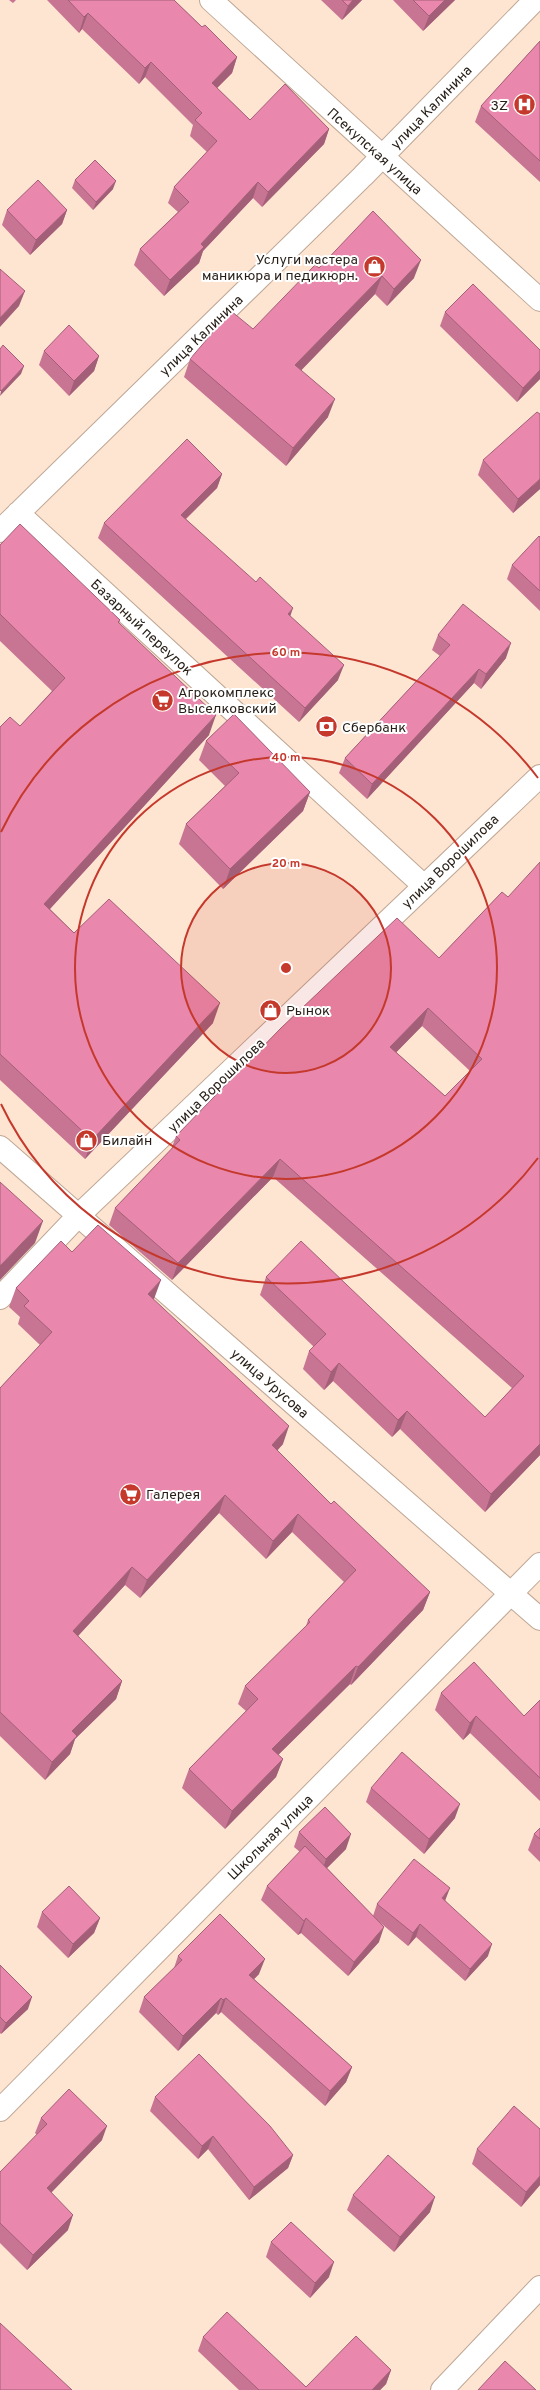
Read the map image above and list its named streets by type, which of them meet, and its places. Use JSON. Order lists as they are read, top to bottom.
{
  "streets": {
    "street": [
      "улица Калинина",
      "Псекупская улица",
      "Базарный переулок",
      "улица Ворошилова",
      "улица Урусова",
      "Школьная улица"
    ]
  },
  "crossings": [
    ["улица Калинина", "Псекупская улица"],
    ["улица Калинина", "Базарный переулок"],
    ["Базарный переулок", "улица Ворошилова"],
    ["улица Ворошилова", "улица Урусова"],
    ["улица Урусова", "Школьная улица"]
  ],
  "places": {
    "hospital": ["3Z"],
    "shop": ["Услуги мастера маникюра и педикюрн.", "Рынок", "Билайн"],
    "supermarket": ["Агрокомплекс Выселковский", "Галерея"],
    "bank": ["Сбербанк"]
  },
  "rings": ["60 m", "40 m", "20 m"]
}
